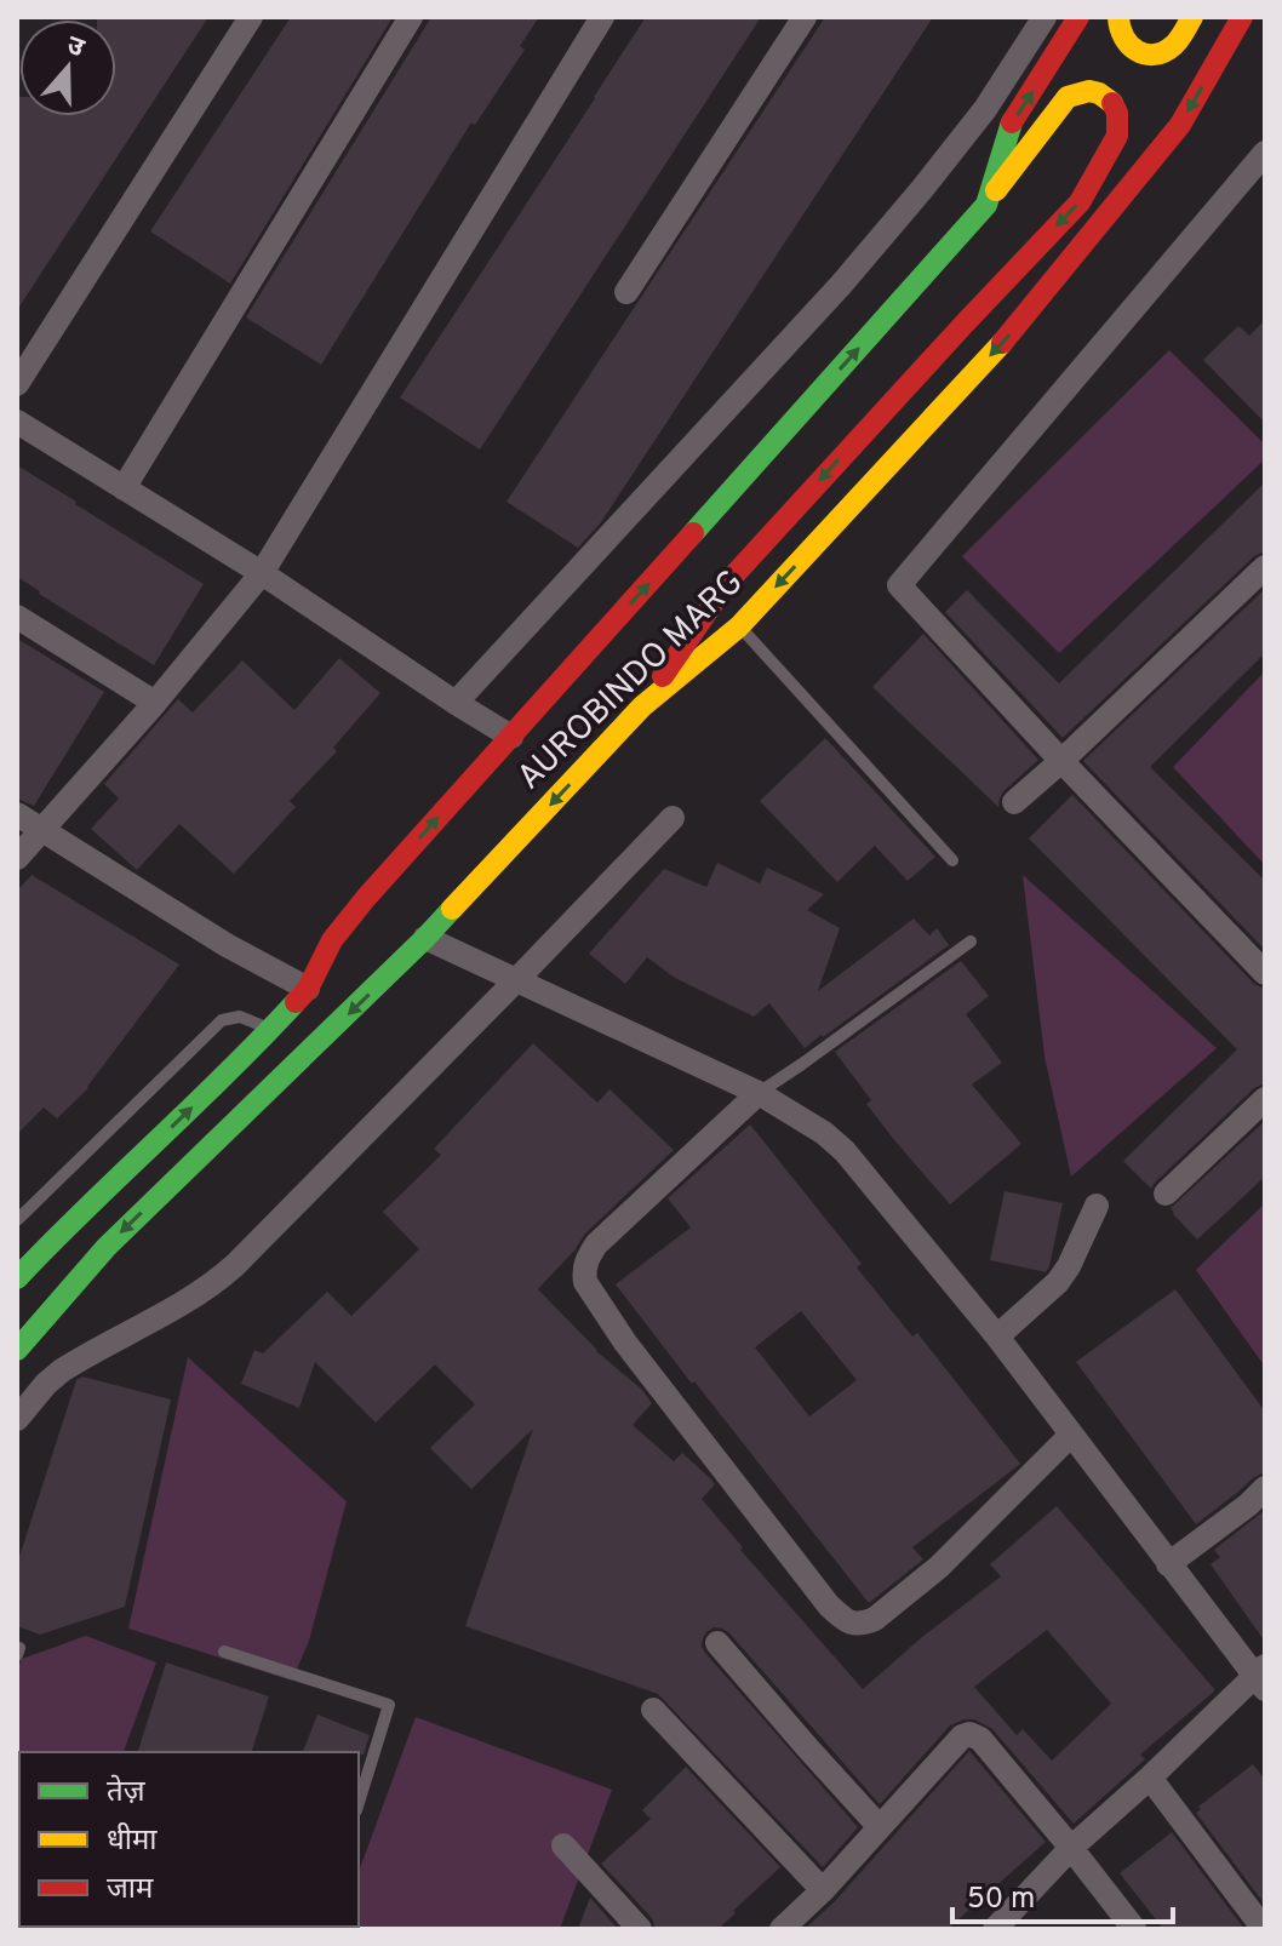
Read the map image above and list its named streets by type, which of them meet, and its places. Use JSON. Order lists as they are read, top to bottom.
{
  "streets": {
    "main road": ["AUROBINDO MARG"]
  },
  "legend": ["तेज़", "धीमा", "जाम"],
  "scale_bar": "50 m",
  "north": "top"
}
